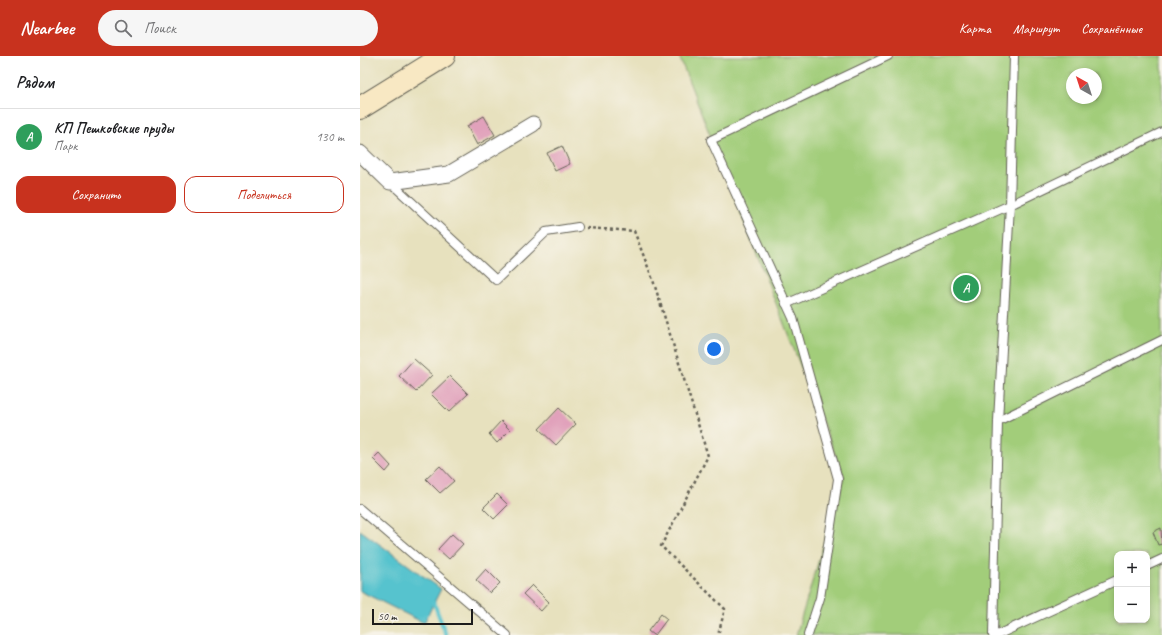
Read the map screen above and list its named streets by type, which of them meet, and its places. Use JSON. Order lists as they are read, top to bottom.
{
  "scale_bar": "50 m",
  "north": "top left",
  "page": {
    "header": "Nearbee",
    "search": "Поиск",
    "nav": ["Карта", "Маршрут", "Сохранённые"],
    "heading": "Рядом",
    "list": [
      {
        "mark": "A",
        "name": "КП Пешковские пруды",
        "note": "Парк",
        "value": "130 m"
      }
    ],
    "buttons": ["Сохранить", "Поделиться"],
    "pins": "A",
    "map_buttons": ["+", "−"],
    "scale": "50 m"
  }
}
